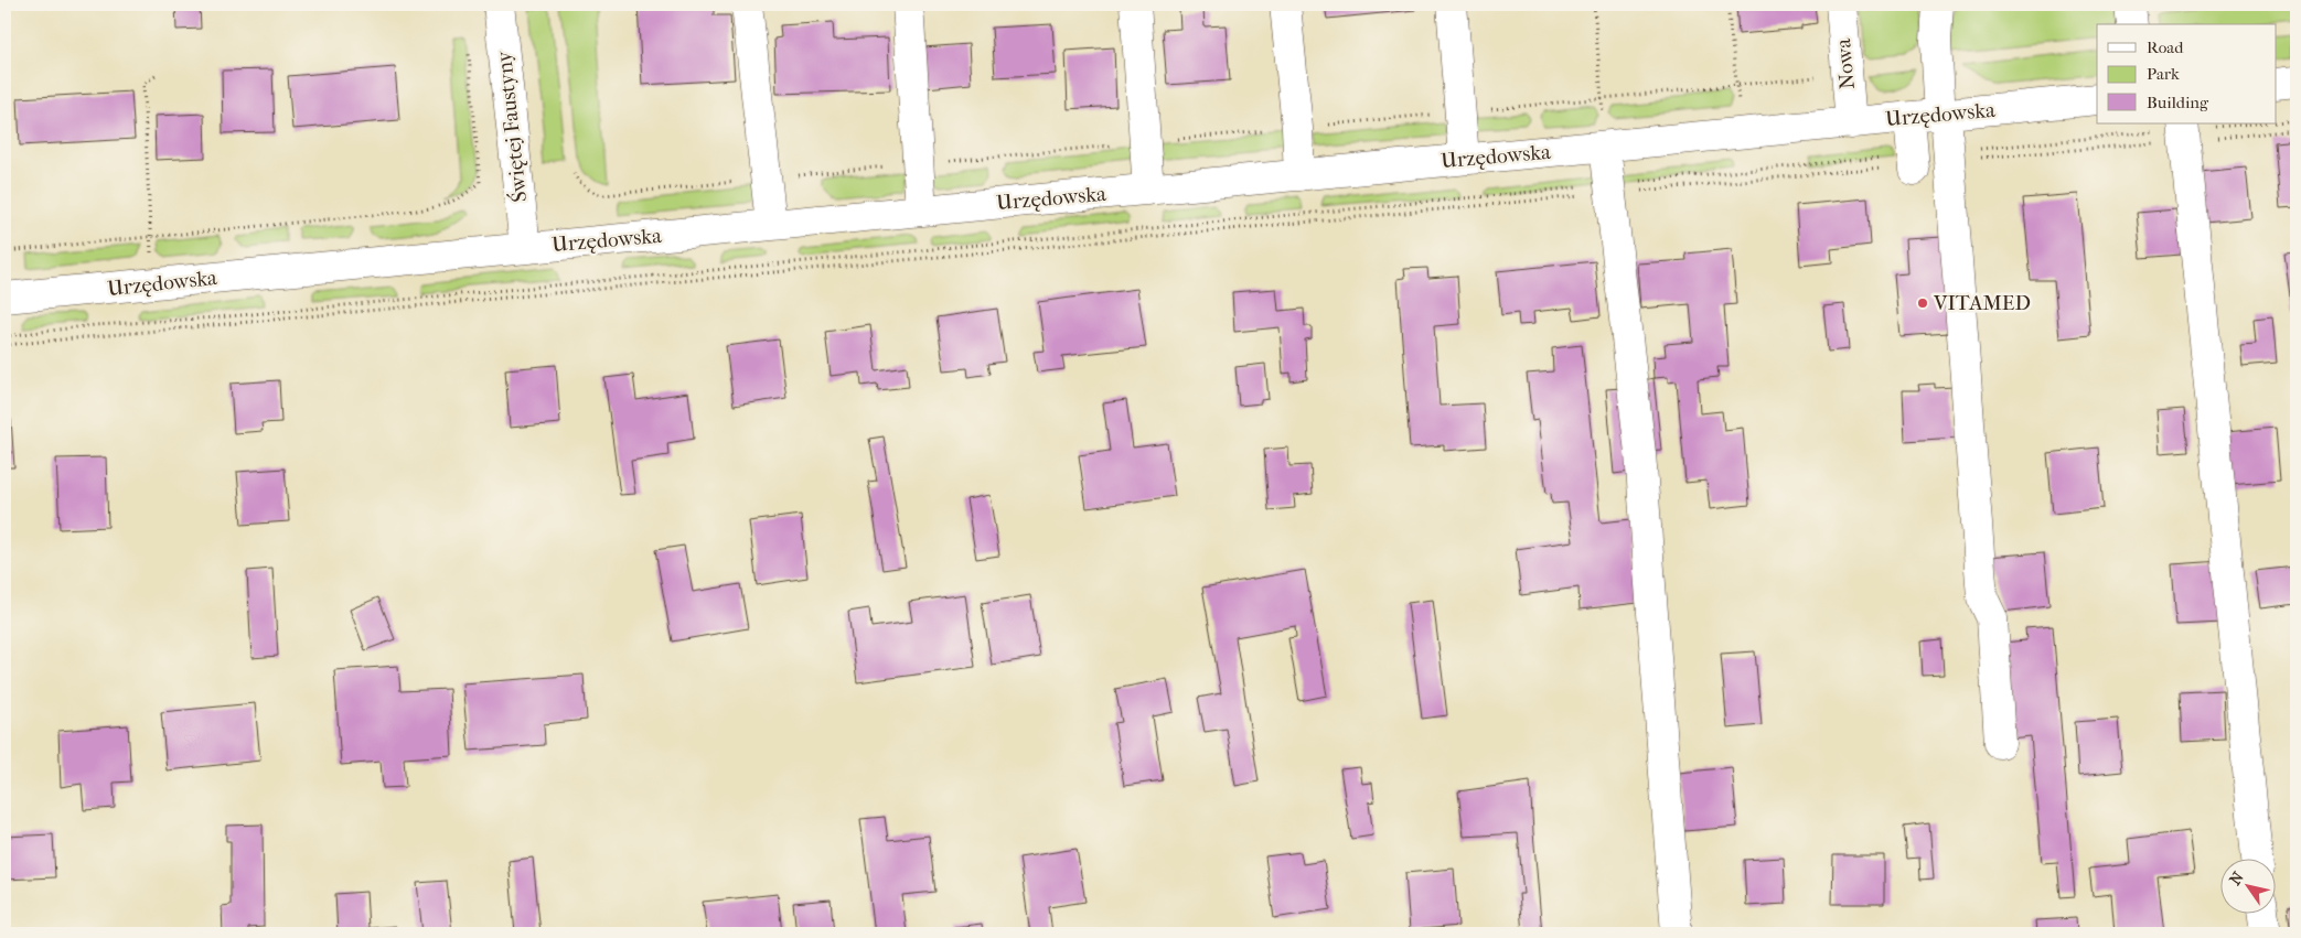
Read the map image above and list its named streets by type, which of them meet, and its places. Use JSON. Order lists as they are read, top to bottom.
{
  "streets": {
    "street": ["Nowa", "Urzędowska", "Świętej Faustyny"]
  },
  "crossings": [
    ["Nowa", "Urzędowska"],
    ["Urzędowska", "Świętej Faustyny"]
  ],
  "places": ["VITAMED"],
  "legend": ["Road", "Park", "Building"],
  "north": "top left"
}
